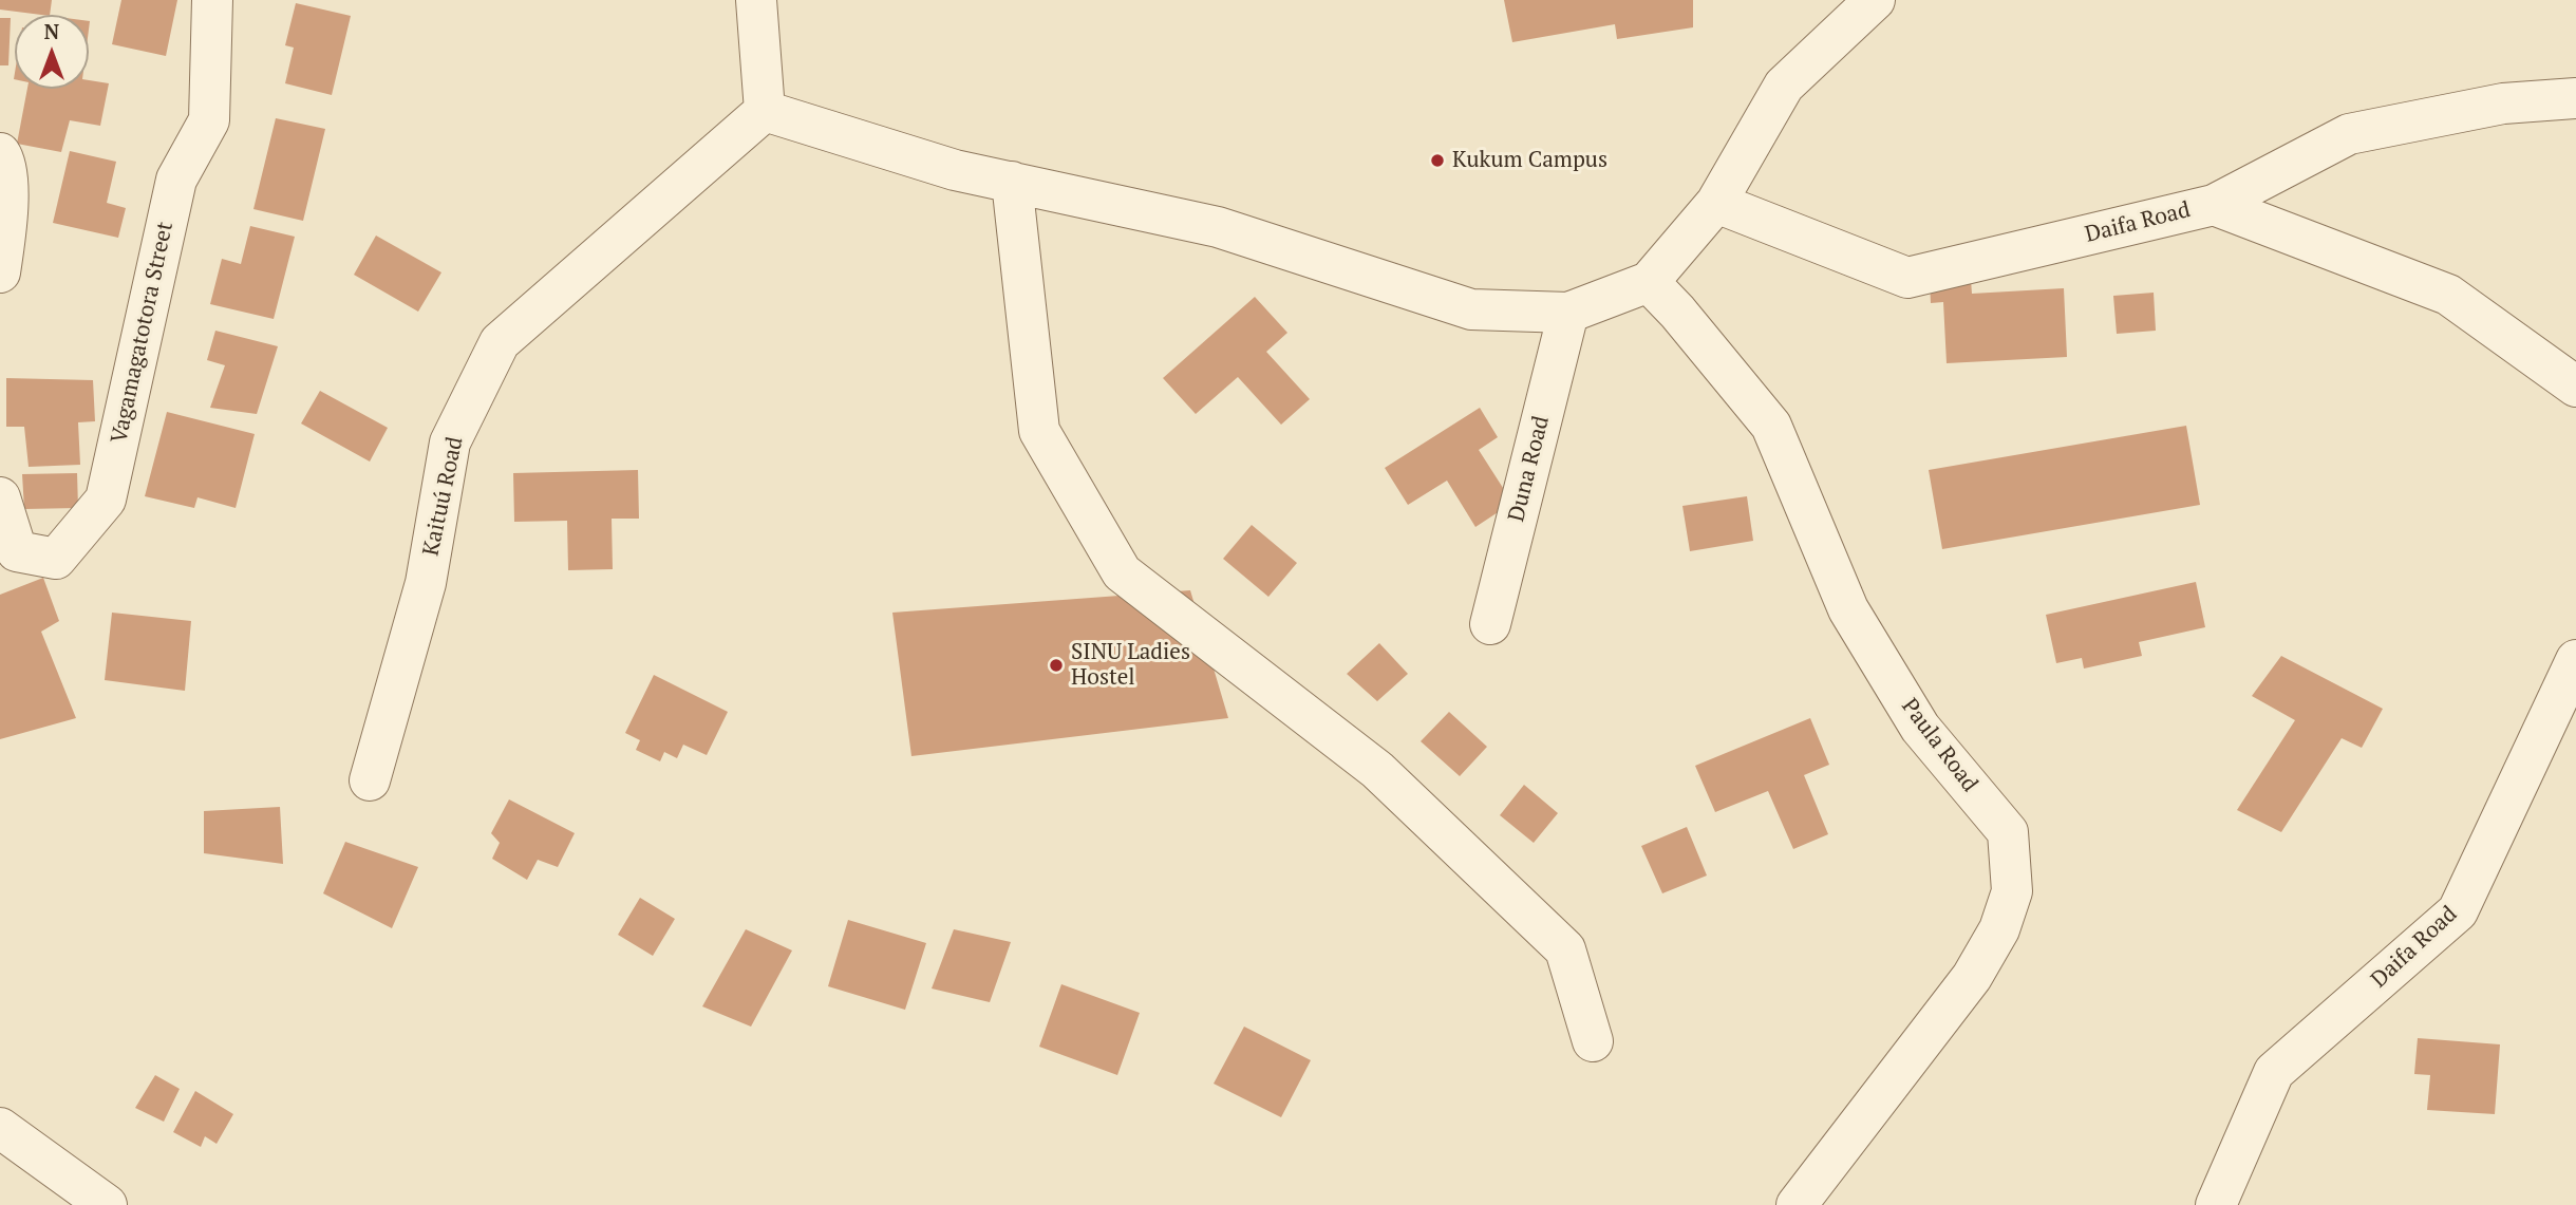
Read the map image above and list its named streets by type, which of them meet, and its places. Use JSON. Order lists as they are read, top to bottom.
{
  "streets": {
    "street": [
      "Daifa Road",
      "Vagamagatotora Street",
      "Duna Road",
      "Kaituú Road",
      "Paula Road"
    ]
  },
  "places": ["Kukum Campus", "SINU Ladies Hostel"],
  "north": "top"
}
